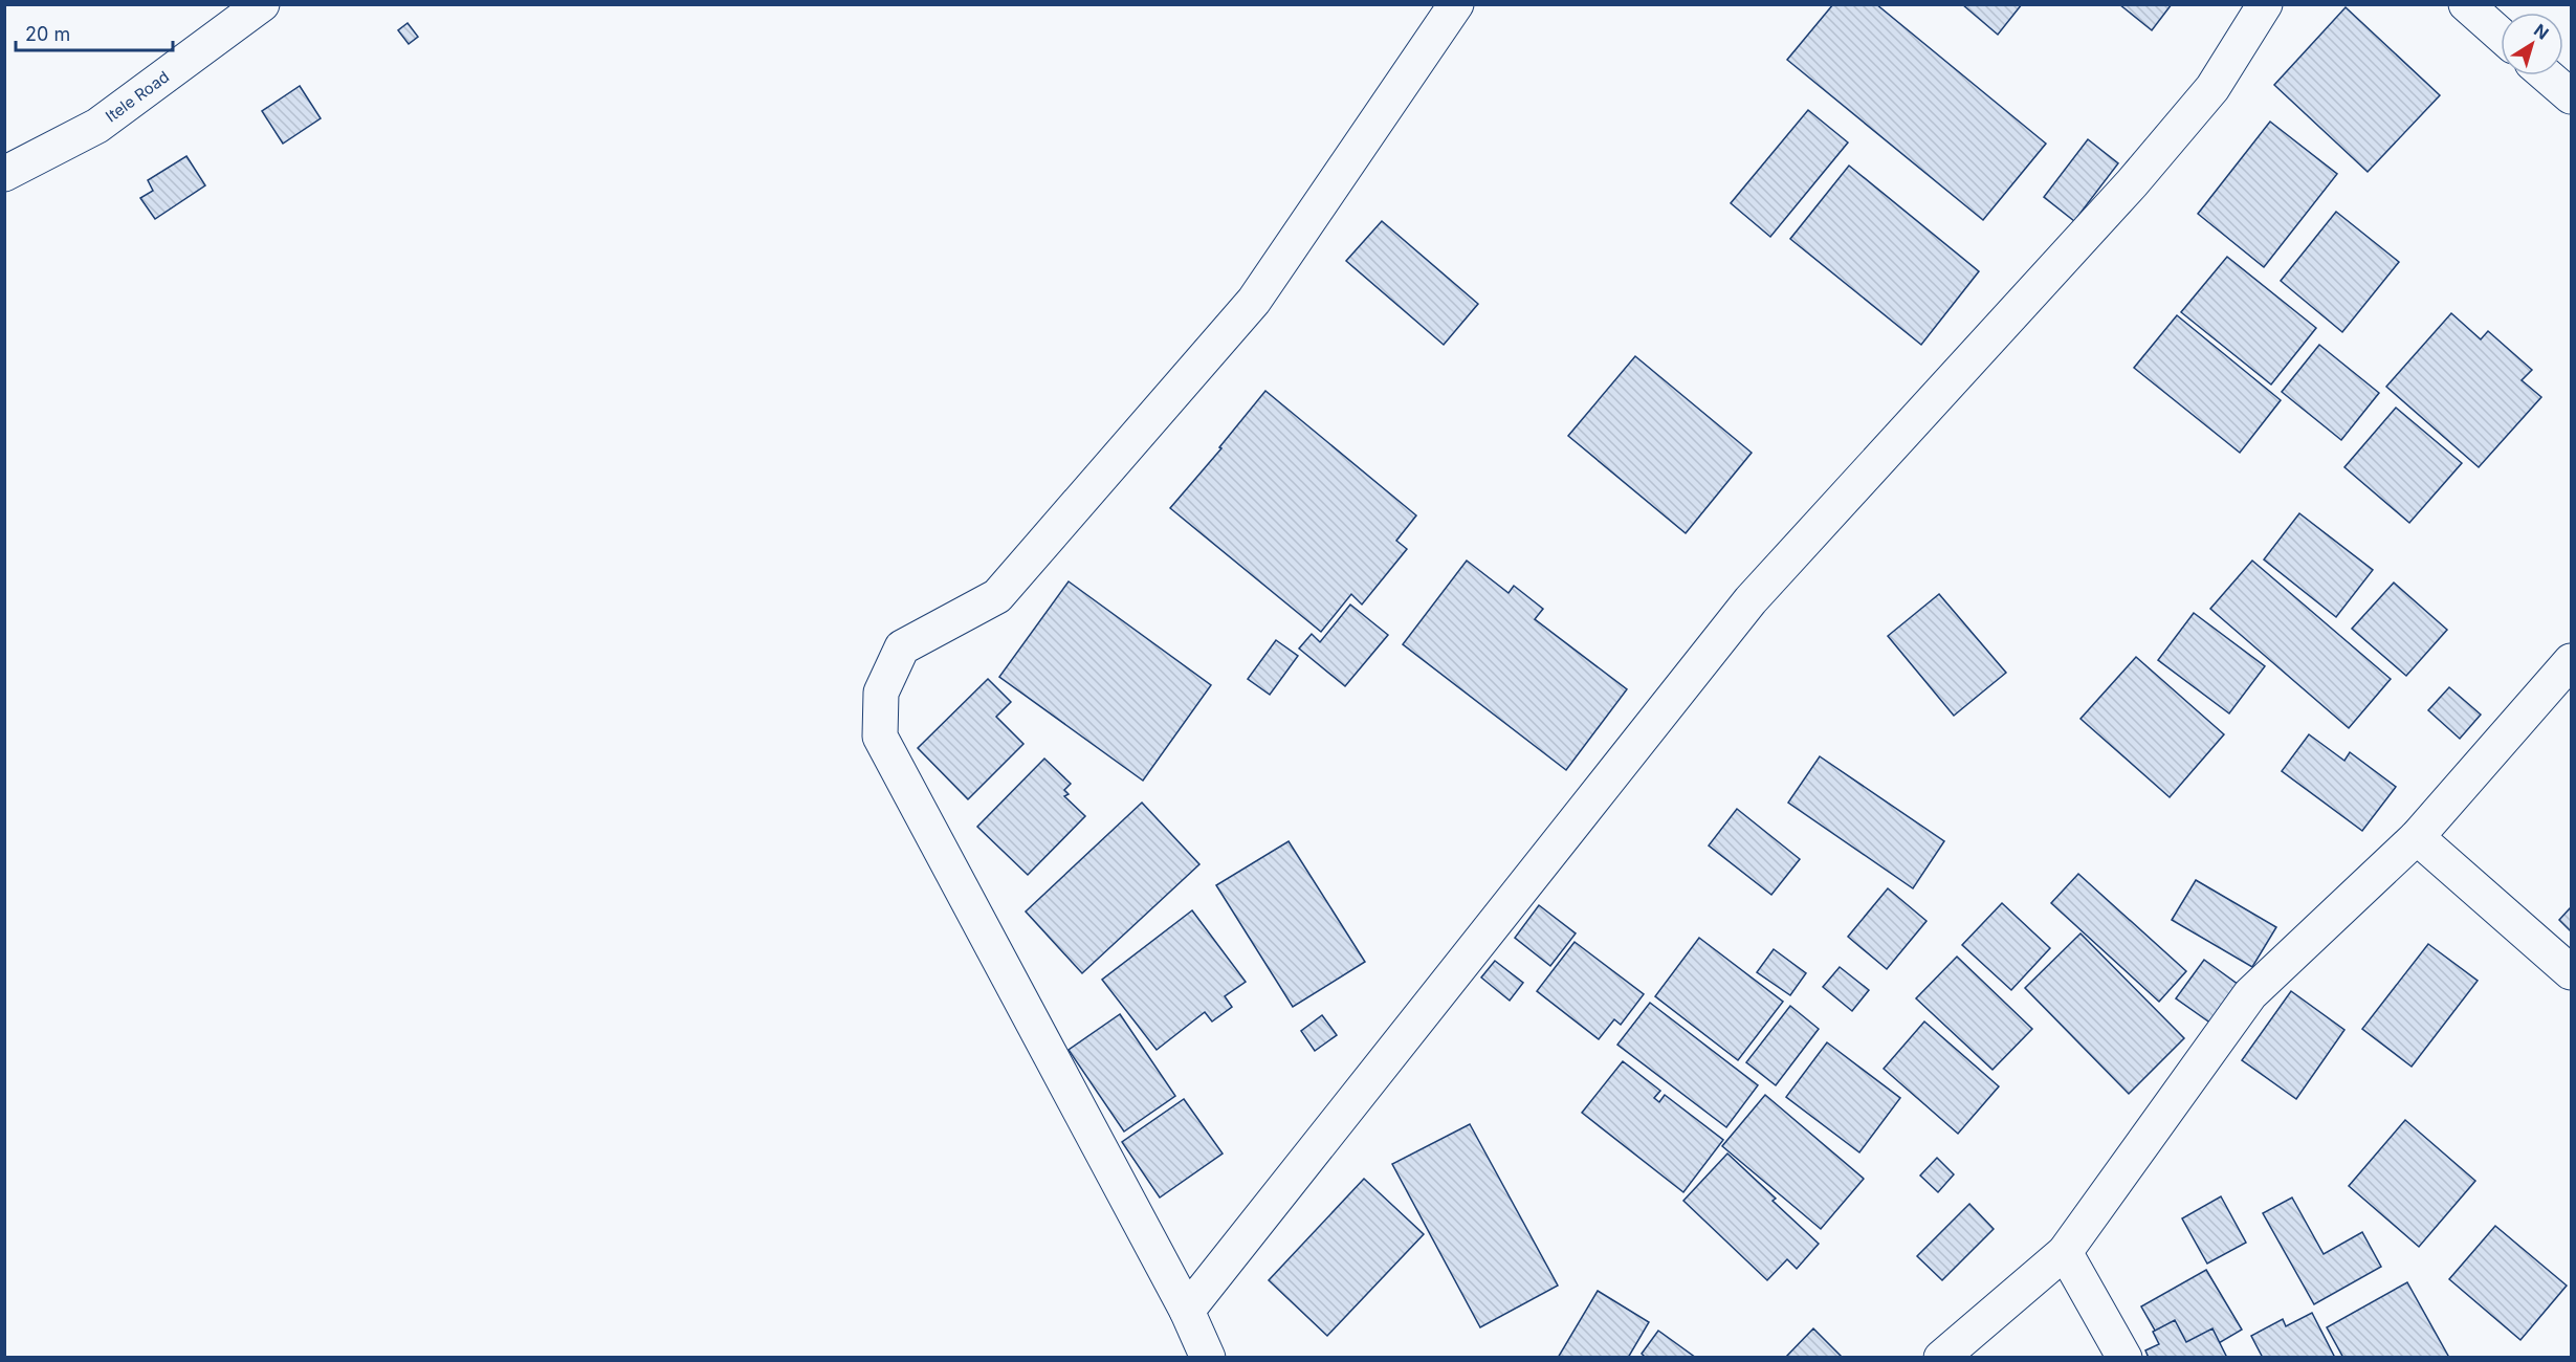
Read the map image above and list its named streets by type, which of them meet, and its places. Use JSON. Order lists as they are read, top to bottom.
{
  "streets": {
    "street": ["Itele Road"]
  },
  "scale_bar": "20 m",
  "north": "top right"
}
